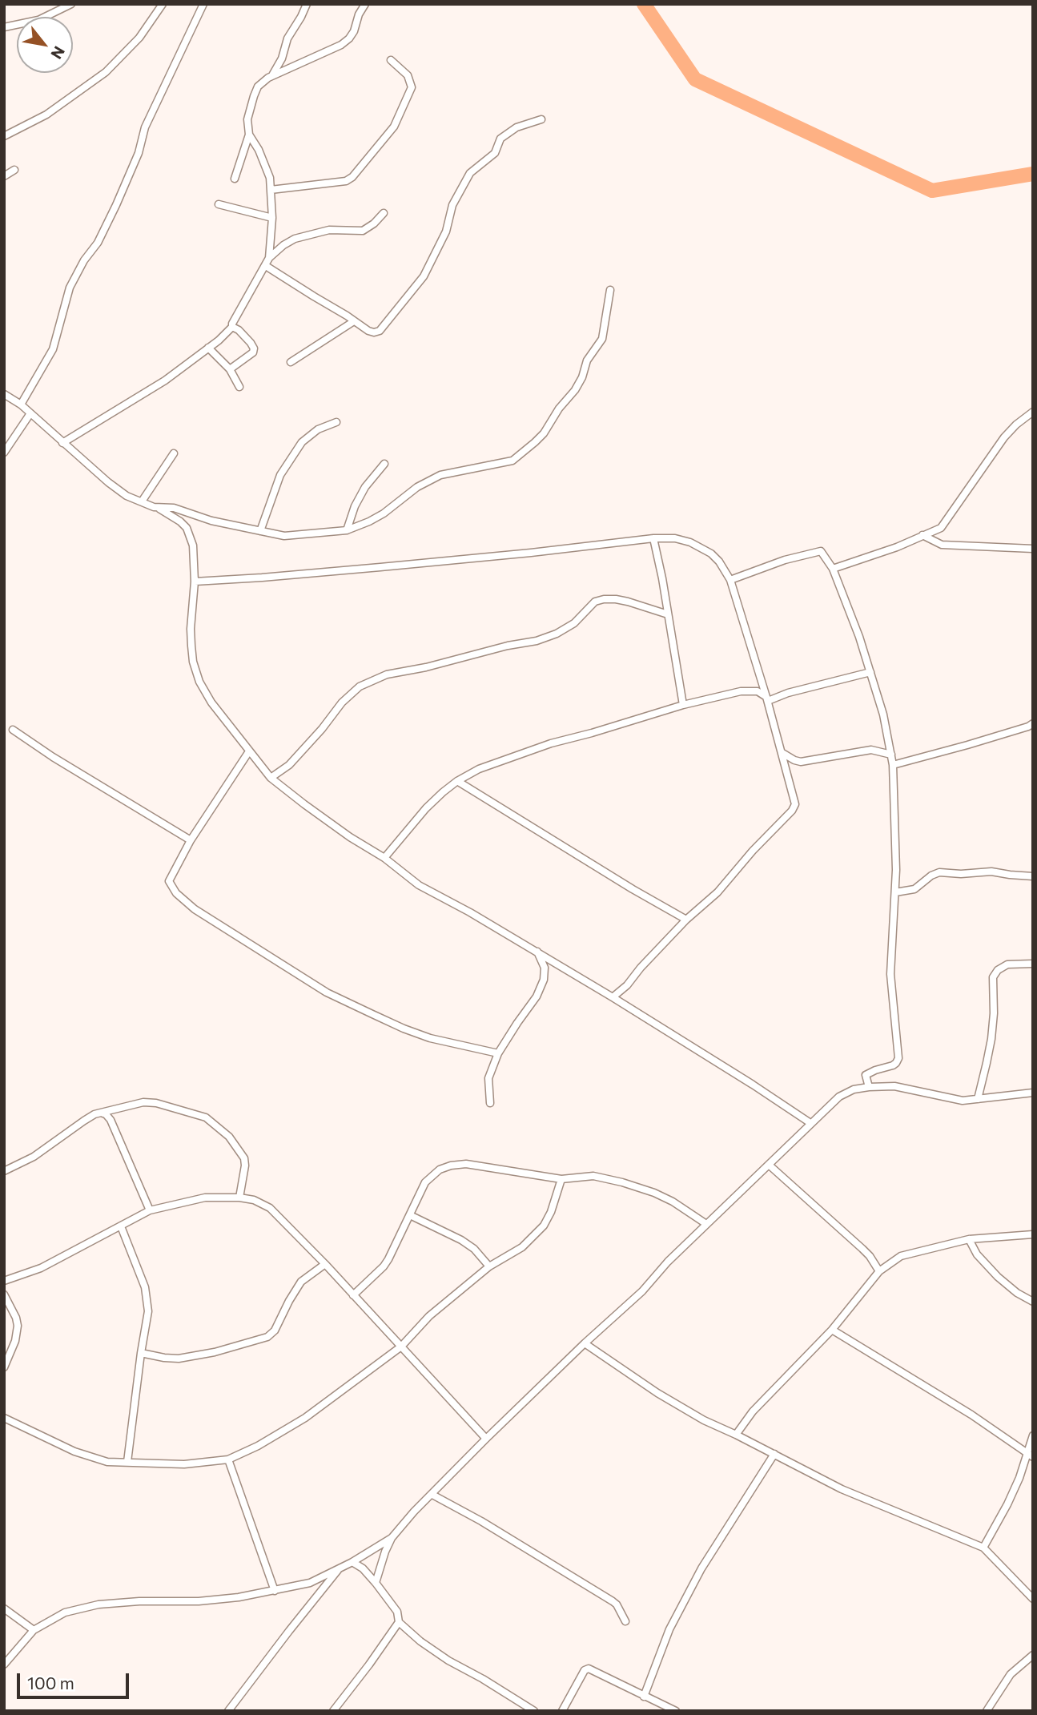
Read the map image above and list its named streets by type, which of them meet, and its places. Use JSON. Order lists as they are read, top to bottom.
{
  "scale_bar": "100 m",
  "north": "bottom right"
}
